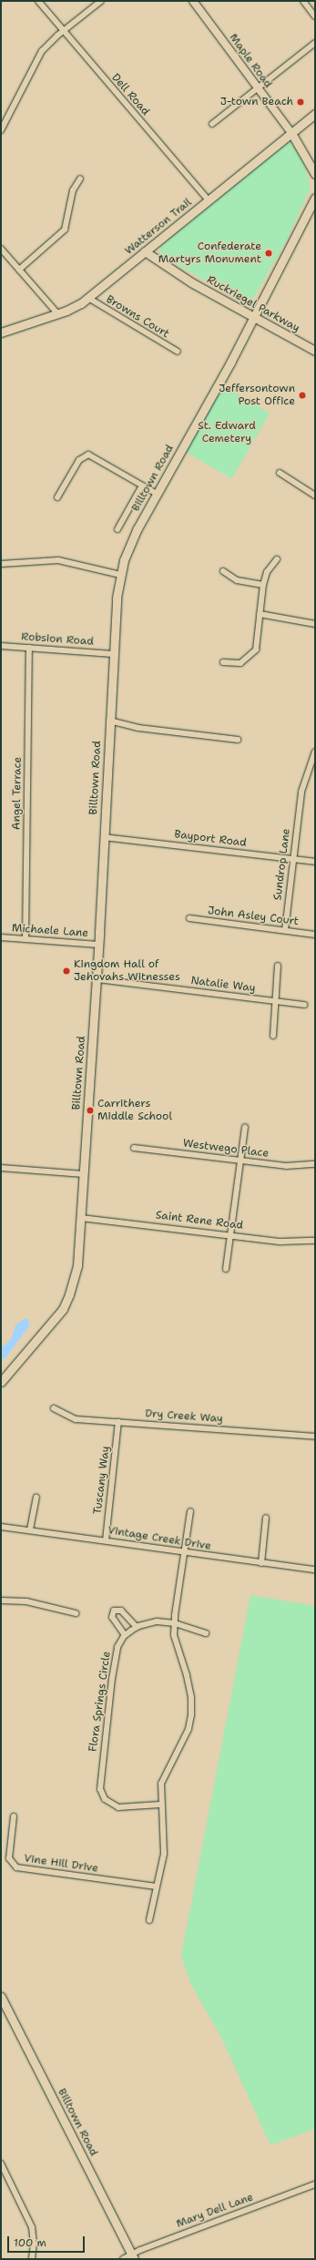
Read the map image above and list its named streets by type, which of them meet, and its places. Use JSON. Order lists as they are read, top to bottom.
{
  "streets": {
    "main road": ["Watterson Trail", "Ruckriegel Parkway", "Billtown Road"],
    "street": [
      "Maple Road",
      "Dell Road",
      "Browns Court",
      "Robsion Road",
      "Angel Terrace",
      "Bayport Road",
      "Sundrop Lane",
      "John Asley Court",
      "Michaele Lane",
      "Natalie Way",
      "Westwego Place",
      "Saint Rene Road",
      "Dry Creek Way",
      "Tuscany Way",
      "Vintage Creek Drive",
      "Flora Springs Circle",
      "Vine Hill Drive",
      "Mary Dell Lane"
    ]
  },
  "crossings": [
    ["Maple Road", "Watterson Trail"],
    ["Dell Road", "Watterson Trail"],
    ["Watterson Trail", "Ruckriegel Parkway"],
    ["Watterson Trail", "Browns Court"],
    ["Ruckriegel Parkway", "Billtown Road"],
    ["Billtown Road", "Robsion Road"],
    ["Billtown Road", "Bayport Road"],
    ["Billtown Road", "Michaele Lane"],
    ["Billtown Road", "Natalie Way"],
    ["Billtown Road", "Saint Rene Road"],
    ["Billtown Road", "Mary Dell Lane"],
    ["Robsion Road", "Angel Terrace"],
    ["Angel Terrace", "Michaele Lane"],
    ["Bayport Road", "Sundrop Lane"],
    ["Sundrop Lane", "John Asley Court"],
    ["Dry Creek Way", "Tuscany Way"],
    ["Tuscany Way", "Vintage Creek Drive"]
  ],
  "parks": ["St. Edward Cemetery"],
  "places": [
    "J-town Beach",
    "Confederate Martyrs Monument",
    "Jeffersontown Post Office",
    "Kingdom Hall of Jehovahs Witnesses",
    "Carrithers Middle School"
  ],
  "scale_bar": "100 m"
}
